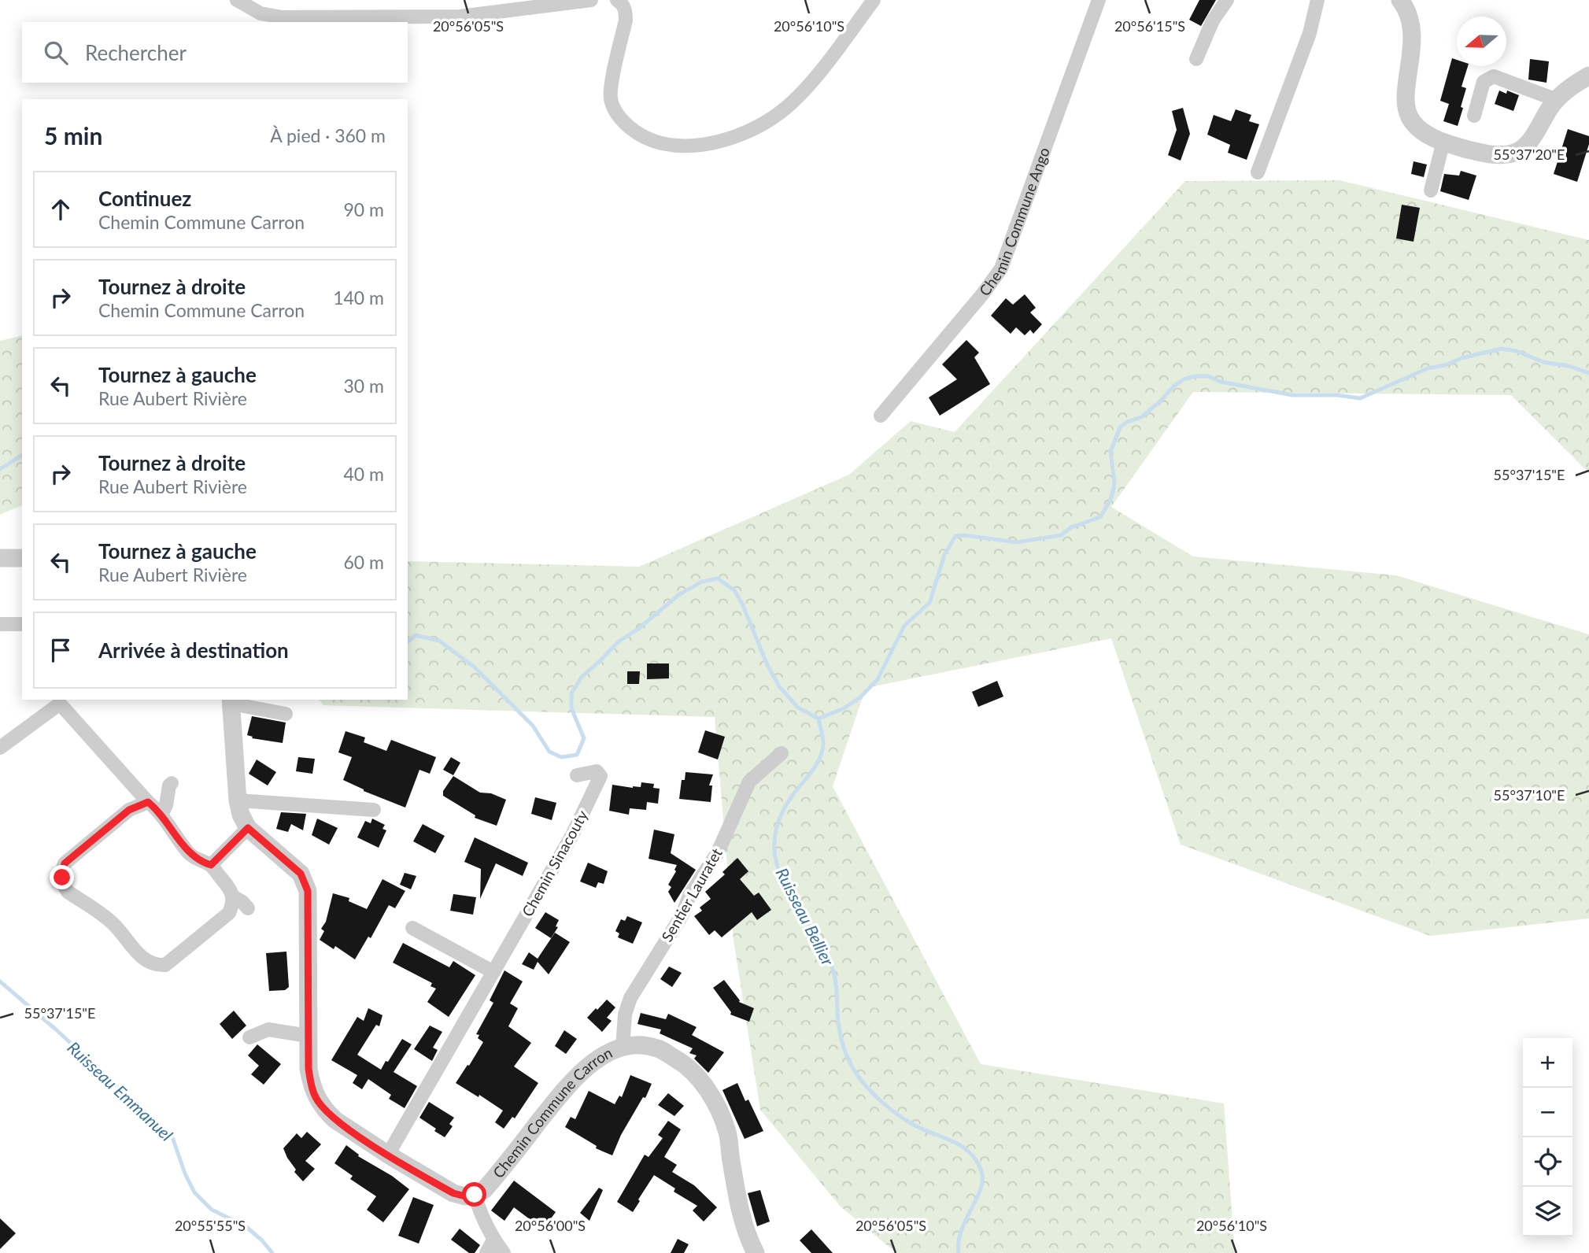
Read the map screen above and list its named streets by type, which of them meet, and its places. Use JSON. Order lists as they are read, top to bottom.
{
  "streets": {
    "street": [
      "Chemin Commune Ango",
      "Chemin Sinacouty",
      "Sentier Lauratet",
      "Chemin Commune Carron"
    ]
  },
  "crossings": [
    ["Sentier Lauratet", "Chemin Commune Carron"]
  ],
  "water": ["Ruisseau Bellier", "Ruisseau Emmanuel"],
  "north": "left",
  "page": {
    "search": "Rechercher",
    "heading": ["5 min", "À pied · 360 m"],
    "list": [
      ["Continuez", "Chemin Commune Carron", "90 m"],
      ["Tournez à droite", "Chemin Commune Carron", "140 m"],
      ["Tournez à gauche", "Rue Aubert Rivière", "30 m"],
      ["Tournez à droite", "Rue Aubert Rivière", "40 m"],
      ["Tournez à gauche", "Rue Aubert Rivière", "60 m"],
      "Arrivée à destination"
    ],
    "map_buttons": ["+", "−"]
  },
  "coordinates": [
    "20°56'05\"S",
    "20°56'10\"S",
    "20°56'15\"S",
    "55°37'20\"E",
    "55°37'15\"E",
    "55°37'10\"E",
    "20°55'55\"S",
    "20°56'00\"S"
  ]
}
